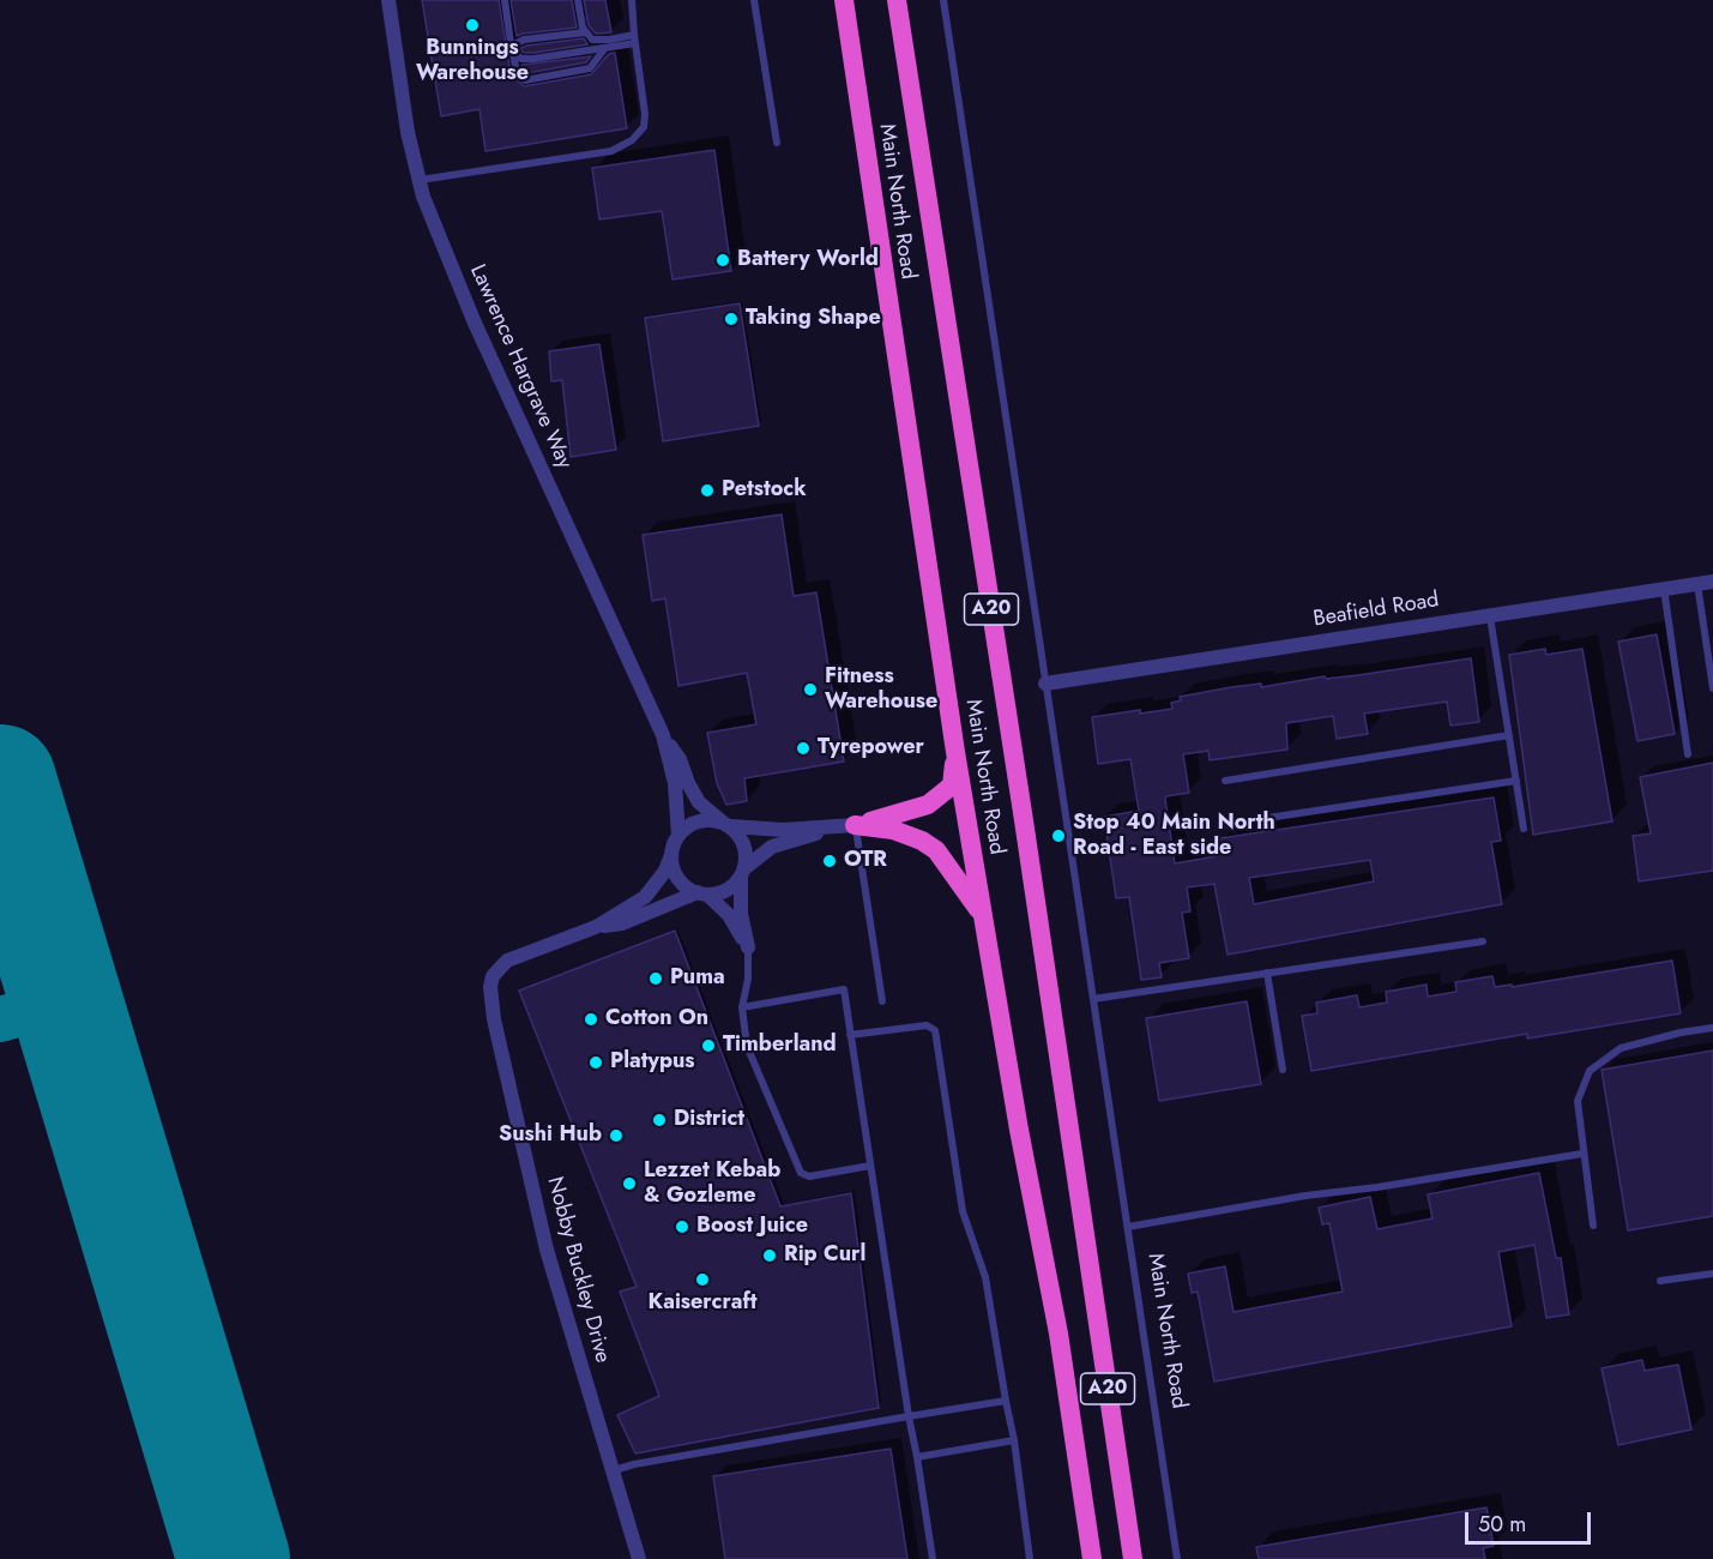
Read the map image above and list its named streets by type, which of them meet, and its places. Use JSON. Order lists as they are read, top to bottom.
{
  "streets": {
    "highway": ["Main North Road", "A20"],
    "street": ["Lawrence Hargrave Way", "Beafield Road", "Nobby Buckley Drive"]
  },
  "crossings": [
    ["Main North Road", "Beafield Road"],
    ["Lawrence Hargrave Way", "Nobby Buckley Drive"]
  ],
  "places": [
    "Bunnings Warehouse",
    "Battery World",
    "Taking Shape",
    "Petstock",
    "Fitness Warehouse",
    "Tyrepower",
    "Stop 40 Main North Road - East side",
    "OTR",
    "Puma",
    "Cotton On",
    "Timberland",
    "Platypus",
    "District",
    "Sushi Hub",
    "Lezzet Kebab & Gozleme",
    "Boost Juice",
    "Rip Curl",
    "Kaisercraft"
  ],
  "scale_bar": "50 m"
}
